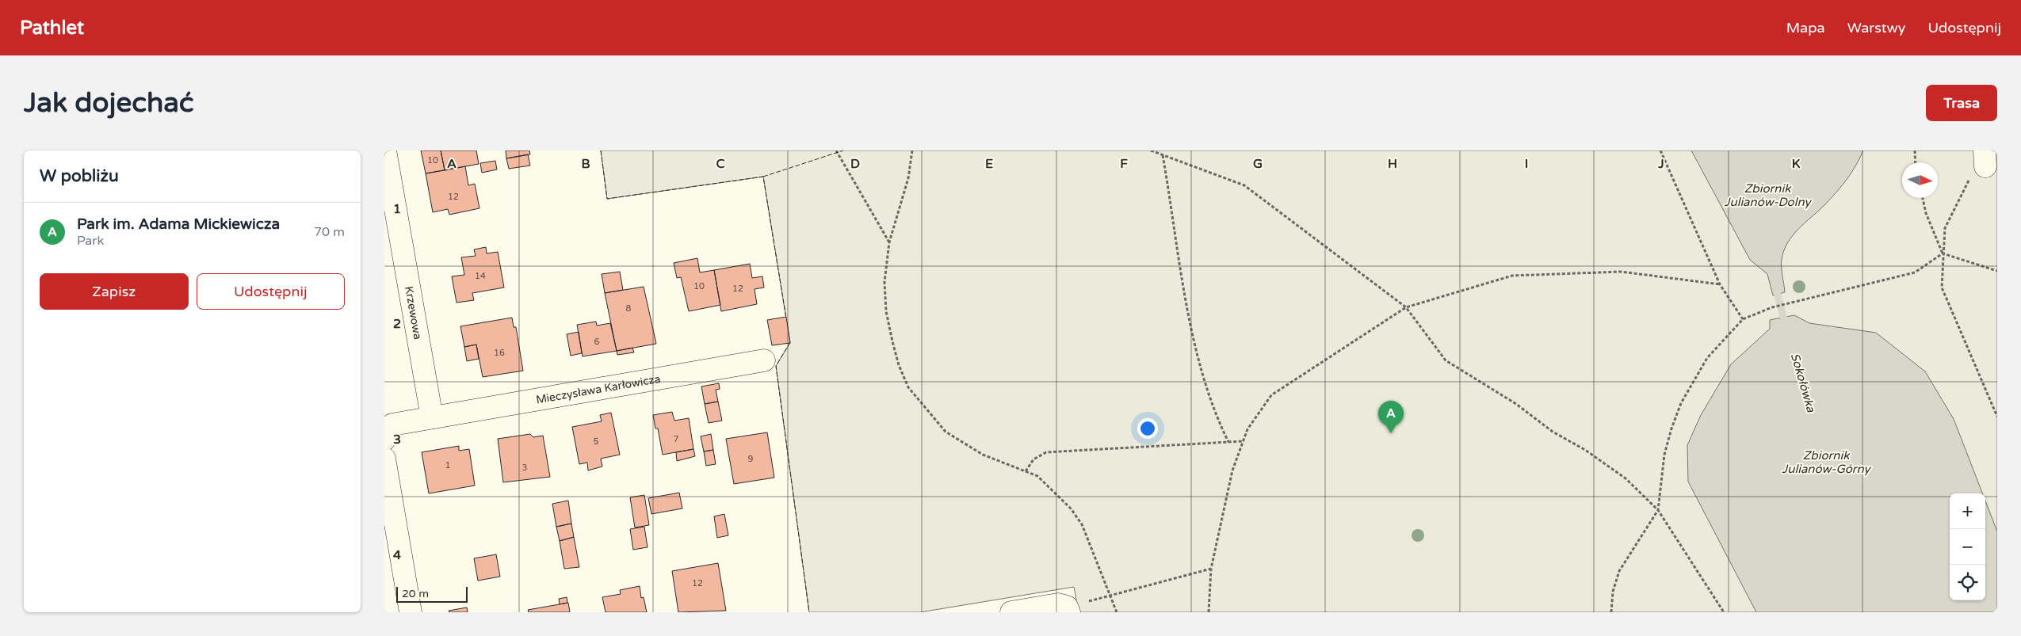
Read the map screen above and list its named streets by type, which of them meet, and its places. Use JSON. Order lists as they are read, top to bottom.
{
  "streets": {
    "street": ["Krzewowa", "Mieczysława Karłowicza"]
  },
  "crossings": [
    ["Krzewowa", "Mieczysława Karłowicza"]
  ],
  "water": ["Zbiornik Julianów-Dolny", "Sokołówka", "Zbiornik Julianów-Górny"],
  "house_numbers": [
    "10",
    "12",
    "14",
    "10",
    "12",
    "8",
    "6",
    "16",
    "7",
    "5",
    "9",
    "1",
    "3",
    "12"
  ],
  "scale_bar": "20 m",
  "north": "right",
  "page": {
    "header": "Pathlet",
    "nav": ["Mapa", "Warstwy", "Udostępnij"],
    "buttons": [
      "Trasa",
      ["Zapisz", "Udostępnij"]
    ],
    "title": "Jak dojechać",
    "heading": "W pobliżu",
    "list": [
      {
        "mark": "A",
        "name": "Park im. Adama Mickiewicza",
        "note": "Park",
        "value": "70 m"
      }
    ],
    "pins": "A",
    "map_buttons": ["+", "−"],
    "scale": "20 m"
  },
  "grid": {
    "columns": [
      "A",
      "B",
      "C",
      "D",
      "E",
      "F",
      "G",
      "H",
      "I",
      "J",
      "K"
    ],
    "rows": [
      "1",
      "2",
      "3",
      "4"
    ]
  }
}
